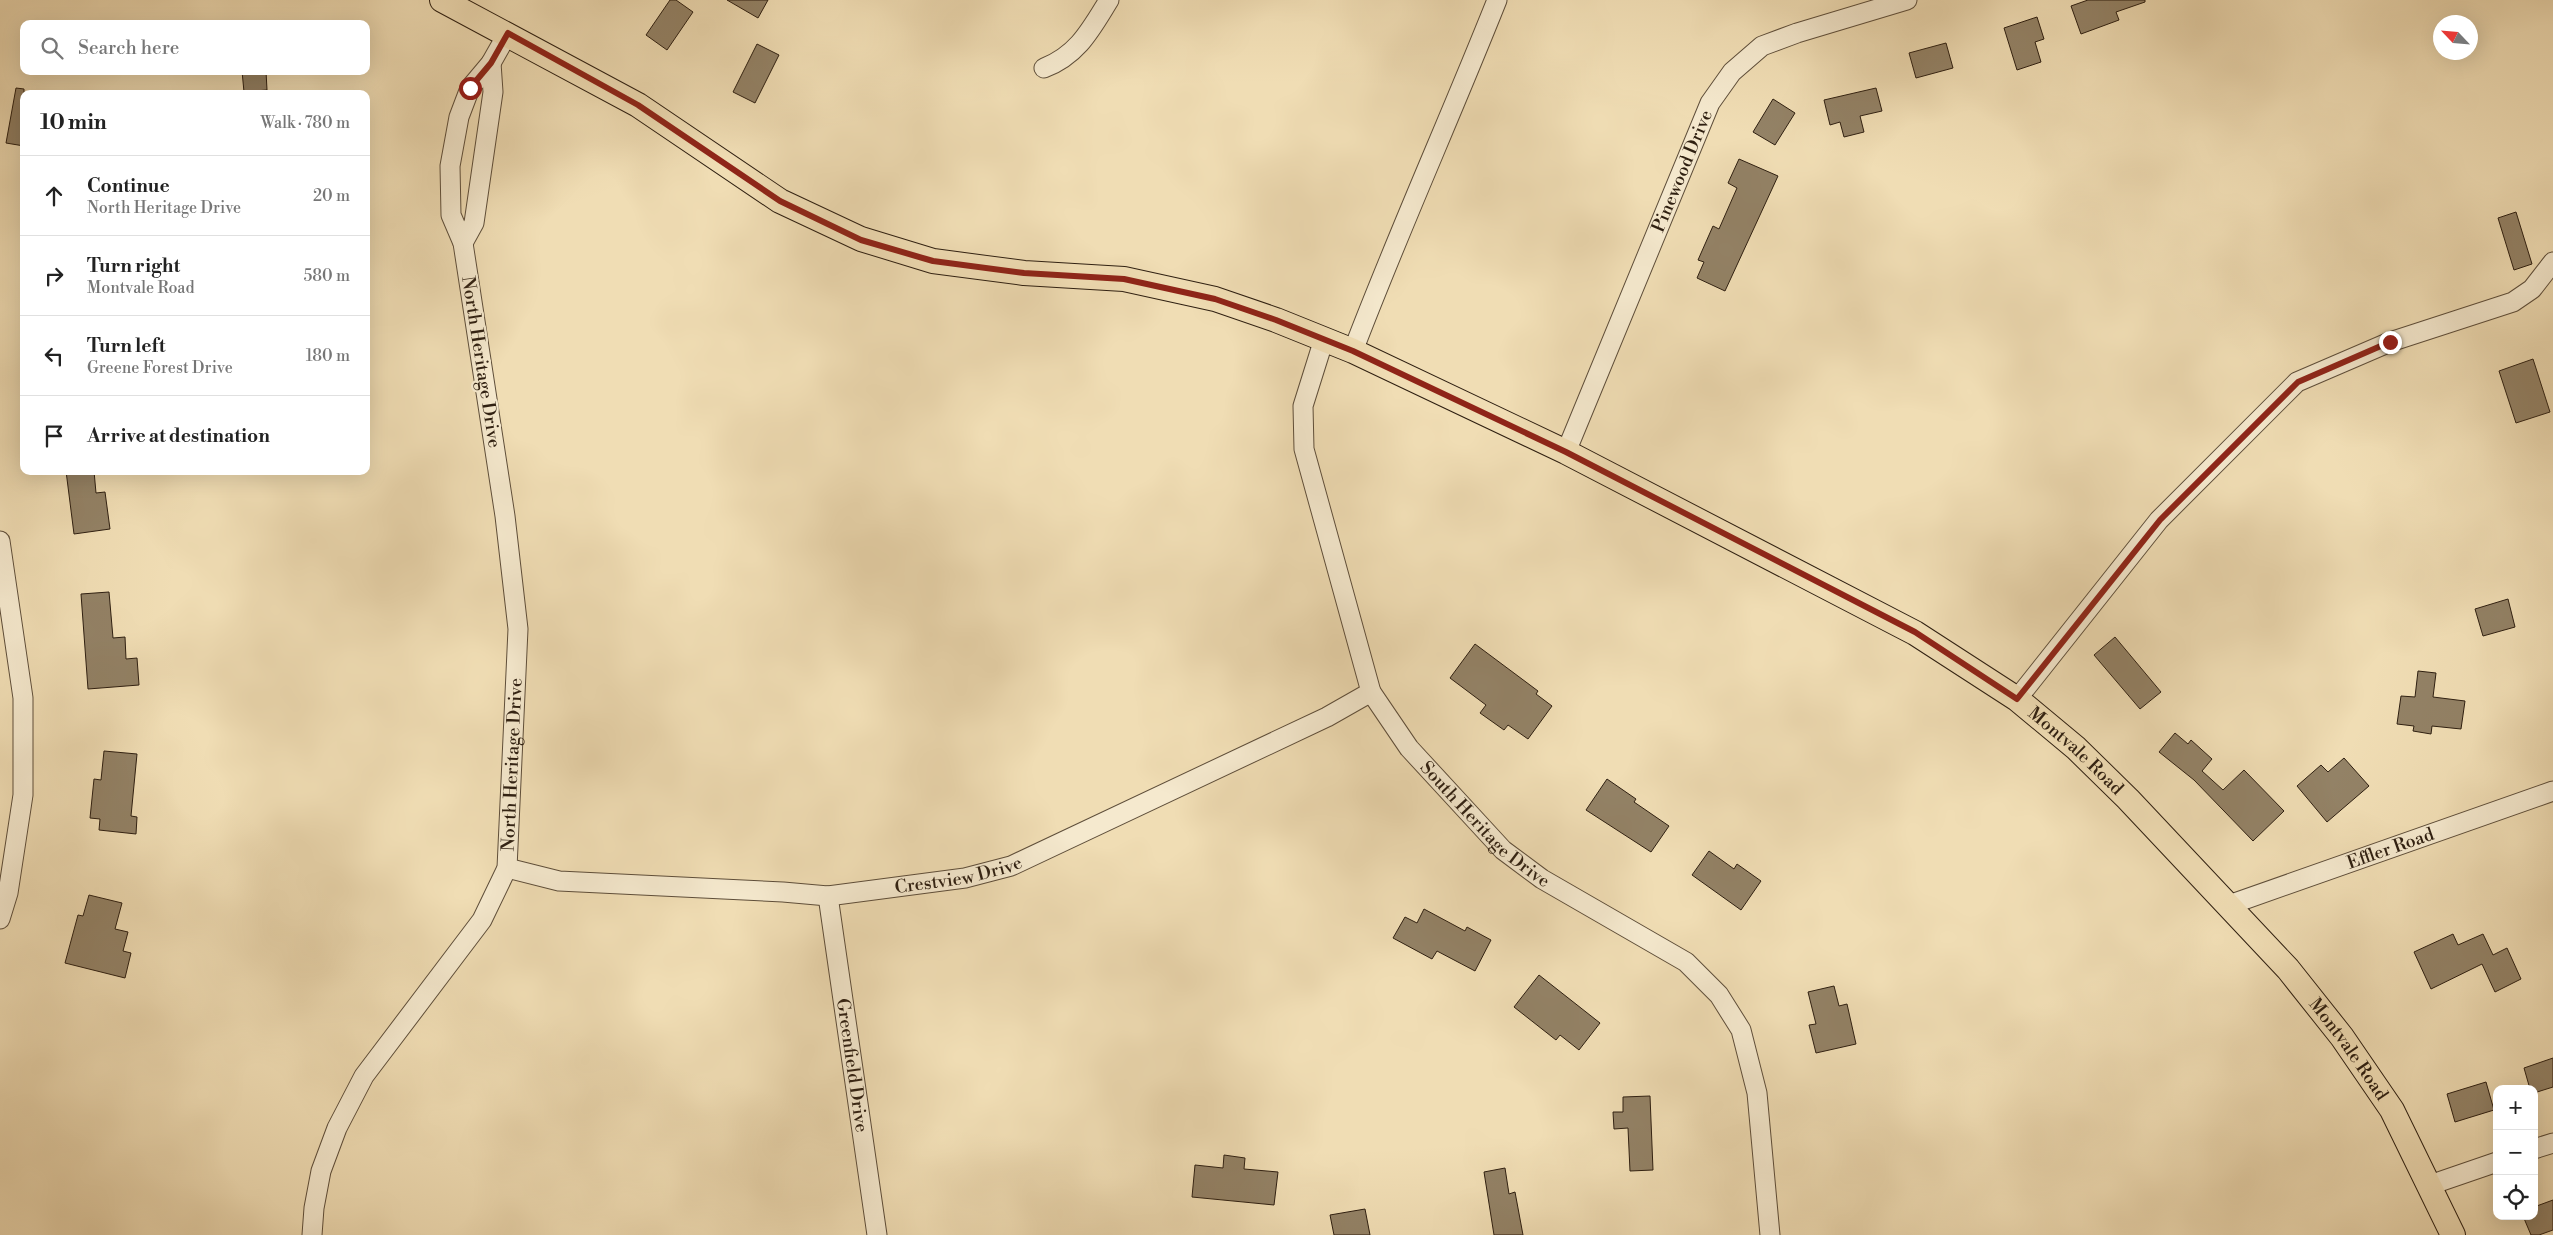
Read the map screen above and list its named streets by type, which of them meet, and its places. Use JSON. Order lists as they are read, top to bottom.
{
  "streets": {
    "main road": ["Montvale Road"],
    "street": [
      "Pinewood Drive",
      "North Heritage Drive",
      "South Heritage Drive",
      "Effler Road",
      "Crestview Drive",
      "Greenfield Drive"
    ]
  },
  "crossings": [
    ["Pinewood Drive", "Montvale Road"],
    ["North Heritage Drive", "Montvale Road"],
    ["North Heritage Drive", "Crestview Drive"],
    ["Montvale Road", "South Heritage Drive"],
    ["Montvale Road", "Effler Road"],
    ["South Heritage Drive", "Crestview Drive"],
    ["Crestview Drive", "Greenfield Drive"]
  ],
  "north": "top left",
  "page": {
    "search": "Search here",
    "heading": ["10 min", "Walk · 780 m"],
    "list": [
      ["Continue", "North Heritage Drive", "20 m"],
      ["Turn right", "Montvale Road", "580 m"],
      ["Turn left", "Greene Forest Drive", "180 m"],
      "Arrive at destination"
    ],
    "map_buttons": ["+", "−"]
  }
}
